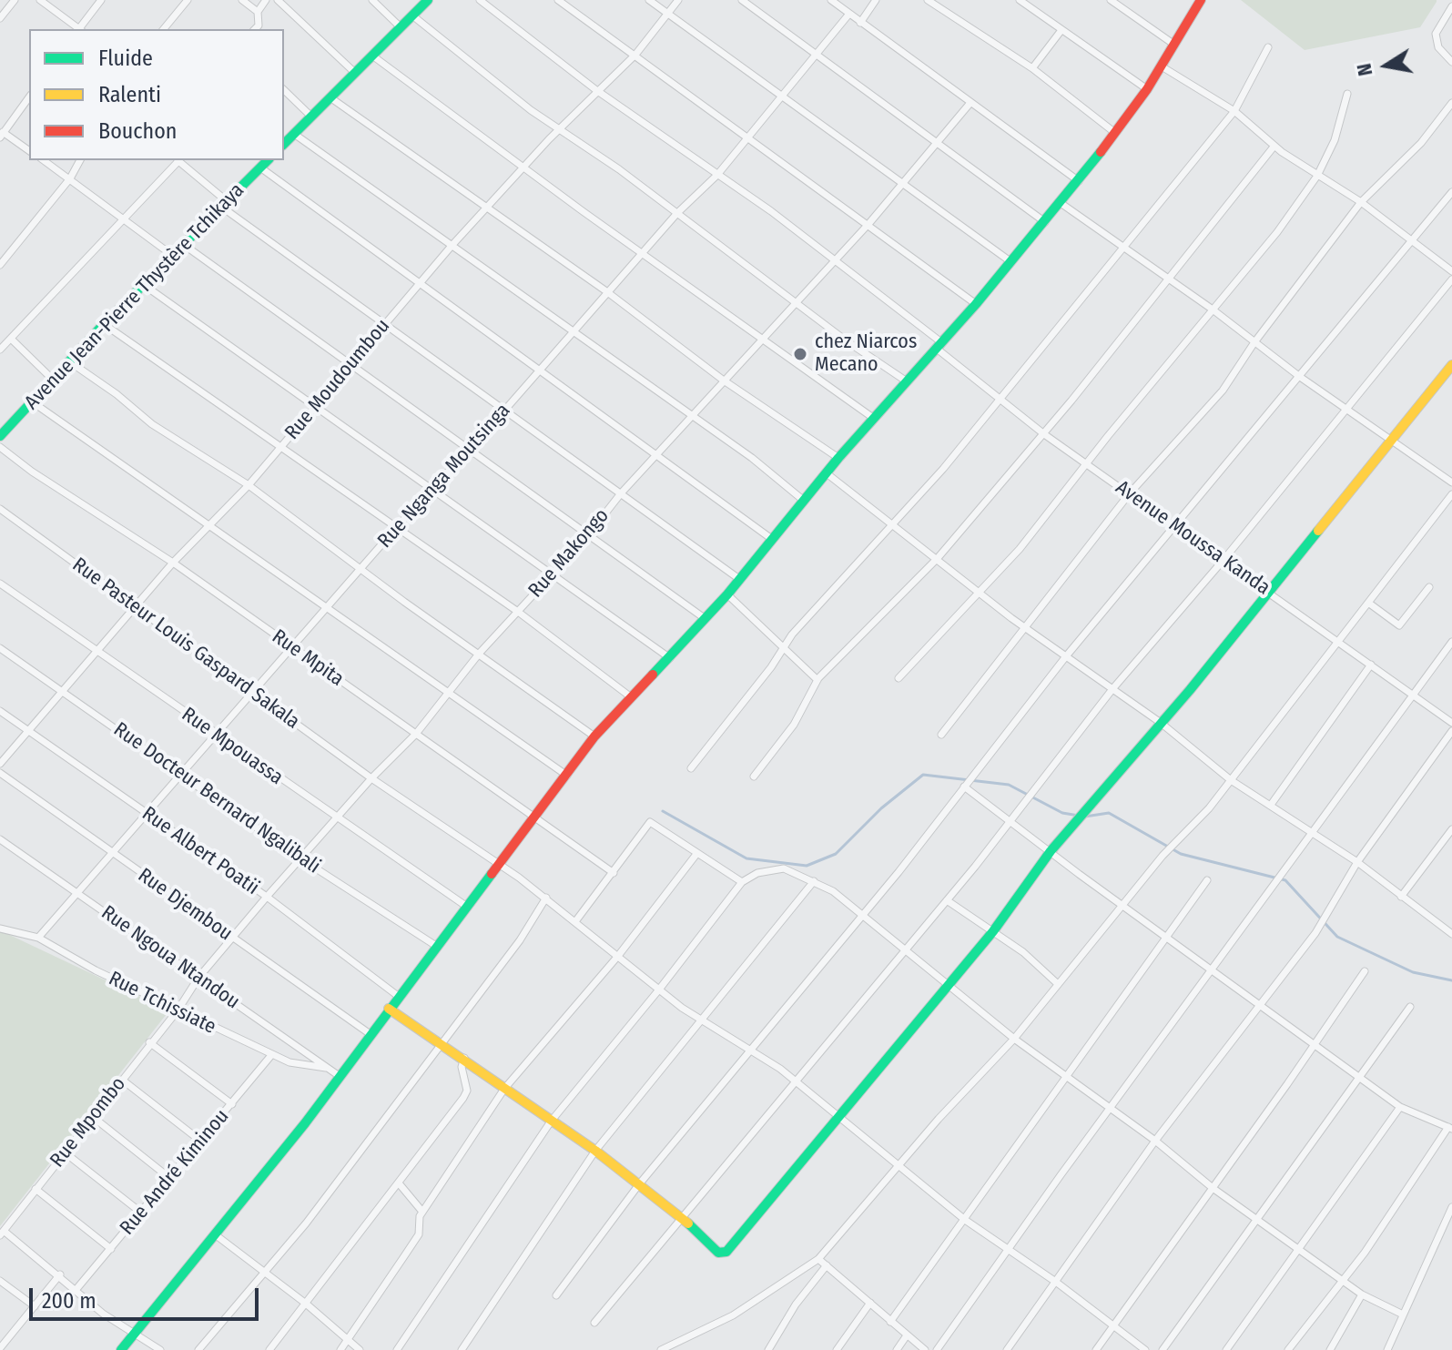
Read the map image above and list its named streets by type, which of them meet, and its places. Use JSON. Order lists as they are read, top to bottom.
{
  "streets": {
    "street": [
      "Avenue Jean-Pierre Thystère Tchikaya",
      "Rue Moudoumbou",
      "Rue Nganga Moutsinga",
      "Avenue Moussa Kanda",
      "Rue Makongo",
      "Rue Pasteur Louis Gaspard Sakala",
      "Rue Mpita",
      "Rue Mpouassa",
      "Rue Docteur Bernard Ngalibali",
      "Rue Albert Poatii",
      "Rue Djembou",
      "Rue Ngoua Ntandou",
      "Rue Tchissiate",
      "Rue Mpombo",
      "Rue André Kiminou"
    ]
  },
  "crossings": [
    ["Rue Moudoumbou", "Avenue Moussa Kanda"],
    ["Rue Moudoumbou", "Rue Pasteur Louis Gaspard Sakala"],
    ["Rue Moudoumbou", "Rue Mpita"],
    ["Rue Moudoumbou", "Rue Mpouassa"],
    ["Rue Moudoumbou", "Rue Docteur Bernard Ngalibali"],
    ["Rue Moudoumbou", "Rue Albert Poatii"],
    ["Rue Nganga Moutsinga", "Avenue Moussa Kanda"],
    ["Rue Nganga Moutsinga", "Rue Pasteur Louis Gaspard Sakala"],
    ["Rue Nganga Moutsinga", "Rue Mpita"],
    ["Rue Nganga Moutsinga", "Rue Mpouassa"],
    ["Rue Nganga Moutsinga", "Rue Docteur Bernard Ngalibali"],
    ["Rue Nganga Moutsinga", "Rue Albert Poatii"],
    ["Rue Nganga Moutsinga", "Rue Djembou"],
    ["Rue Nganga Moutsinga", "Rue Ngoua Ntandou"],
    ["Rue Nganga Moutsinga", "Rue Tchissiate"],
    ["Avenue Moussa Kanda", "Rue Makongo"],
    ["Rue Makongo", "Rue Pasteur Louis Gaspard Sakala"],
    ["Rue Makongo", "Rue Mpita"],
    ["Rue Makongo", "Rue Mpouassa"],
    ["Rue Makongo", "Rue Docteur Bernard Ngalibali"],
    ["Rue Makongo", "Rue Albert Poatii"],
    ["Rue Makongo", "Rue Djembou"],
    ["Rue Makongo", "Rue Ngoua Ntandou"],
    ["Rue Makongo", "Rue Tchissiate"],
    ["Rue Makongo", "Rue Mpombo"],
    ["Rue Ngoua Ntandou", "Rue Tchissiate"],
    ["Rue Tchissiate", "Rue Mpombo"],
    ["Rue Tchissiate", "Rue André Kiminou"]
  ],
  "places": ["chez Niarcos Mecano"],
  "legend": ["Fluide", "Ralenti", "Bouchon"],
  "scale_bar": "200 m",
  "north": "left"
}
